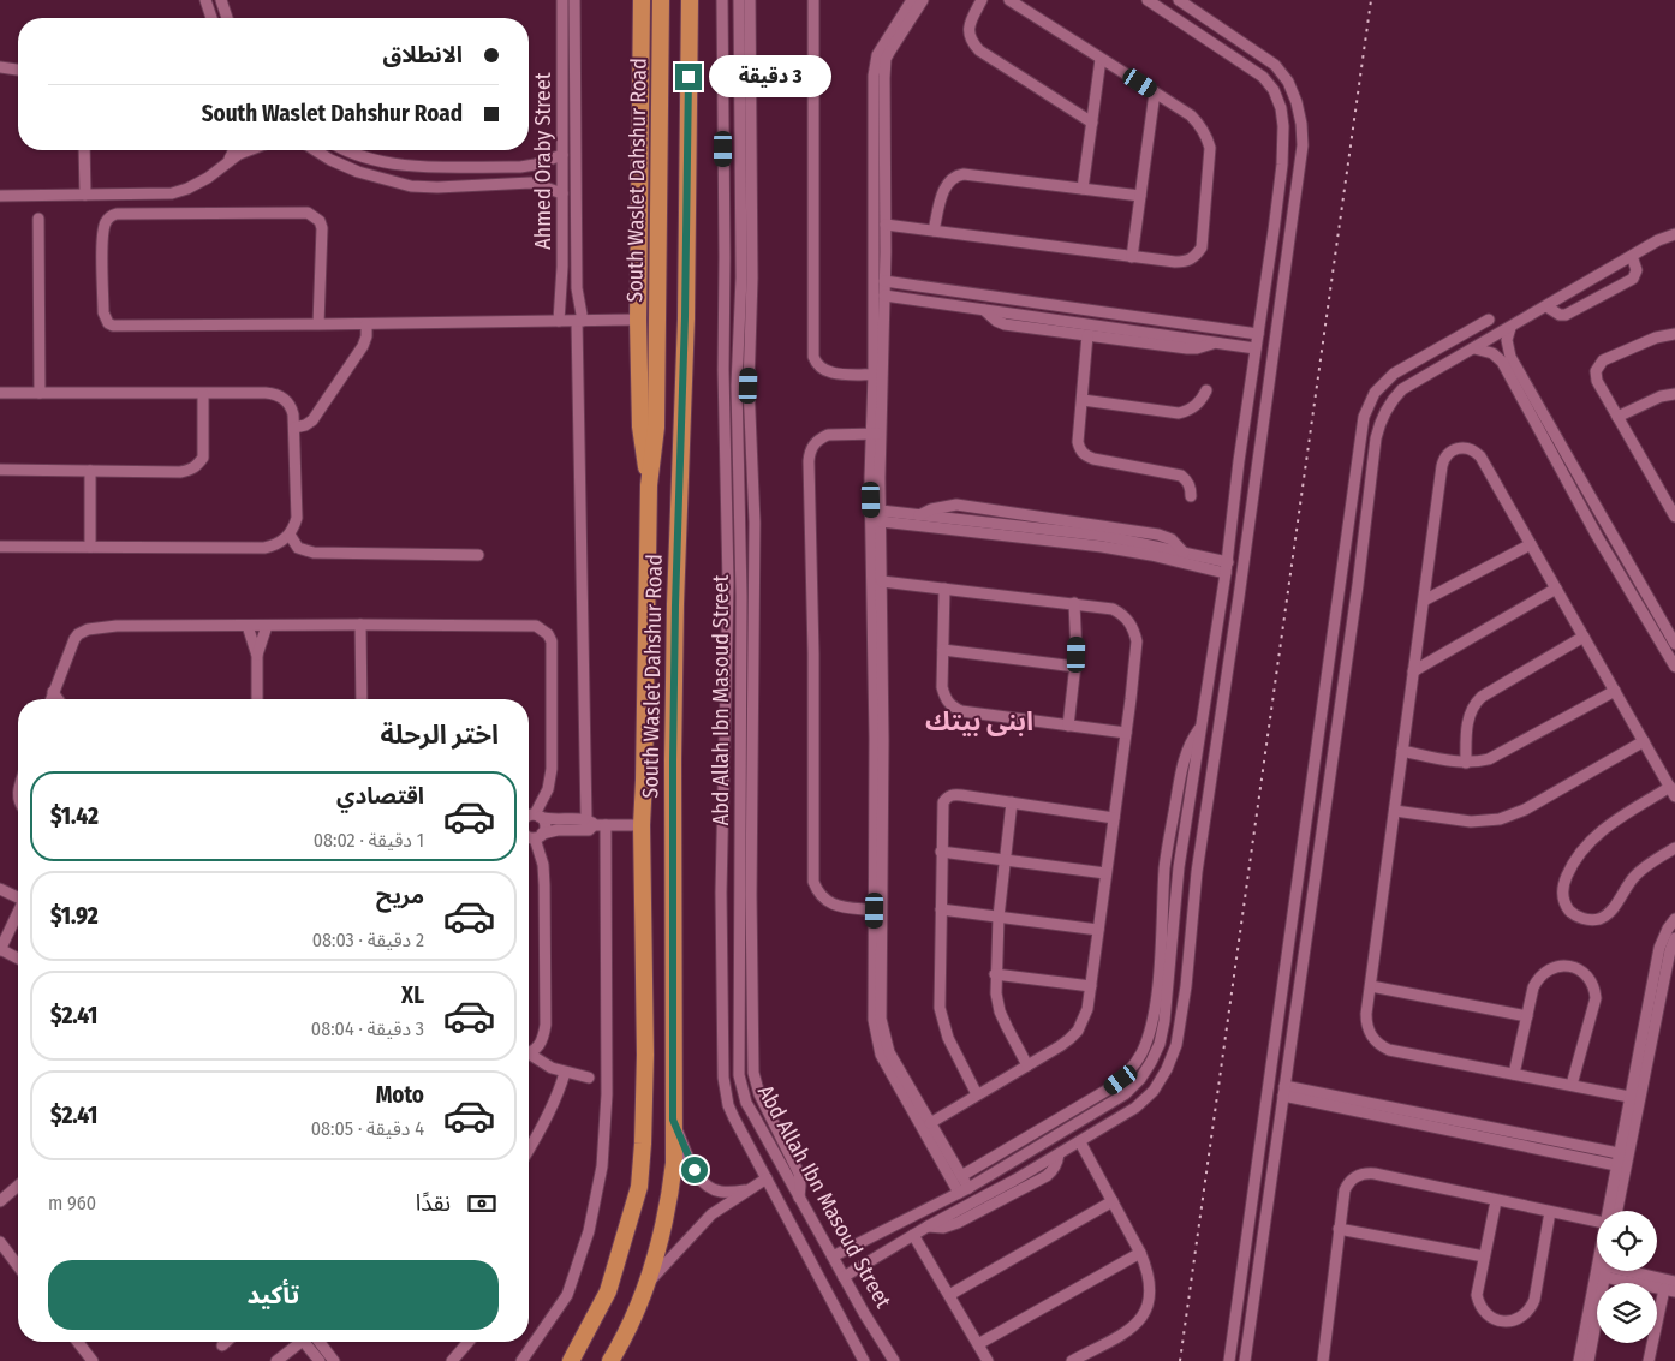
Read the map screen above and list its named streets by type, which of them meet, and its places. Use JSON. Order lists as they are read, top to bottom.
{
  "streets": {
    "highway": ["South Waslet Dahshur Road"],
    "street": ["Ahmed Oraby Street", "Abd Allah Ibn Masoud Street"]
  },
  "districts": ["ابنى بيتك"],
  "page": {
    "banner": ["الانطلاق", "South Waslet Dahshur Road"],
    "bubble": "3 دقيقة",
    "heading": "اختر الرحلة",
    "list": [
      {
        "name": "اقتصادي",
        "note": "1 دقيقة · 08:02",
        "value": "$1.42"
      },
      {
        "name": "مريح",
        "note": "2 دقيقة · 08:03",
        "value": "$1.92"
      },
      {
        "name": "XL",
        "note": "3 دقيقة · 08:04",
        "value": "$2.41"
      },
      {
        "name": "Moto",
        "note": "4 دقيقة · 08:05",
        "value": "$2.41"
      }
    ],
    "pay": ["نقدًا", "960 m"],
    "buttons": "تأكيد"
  }
}
